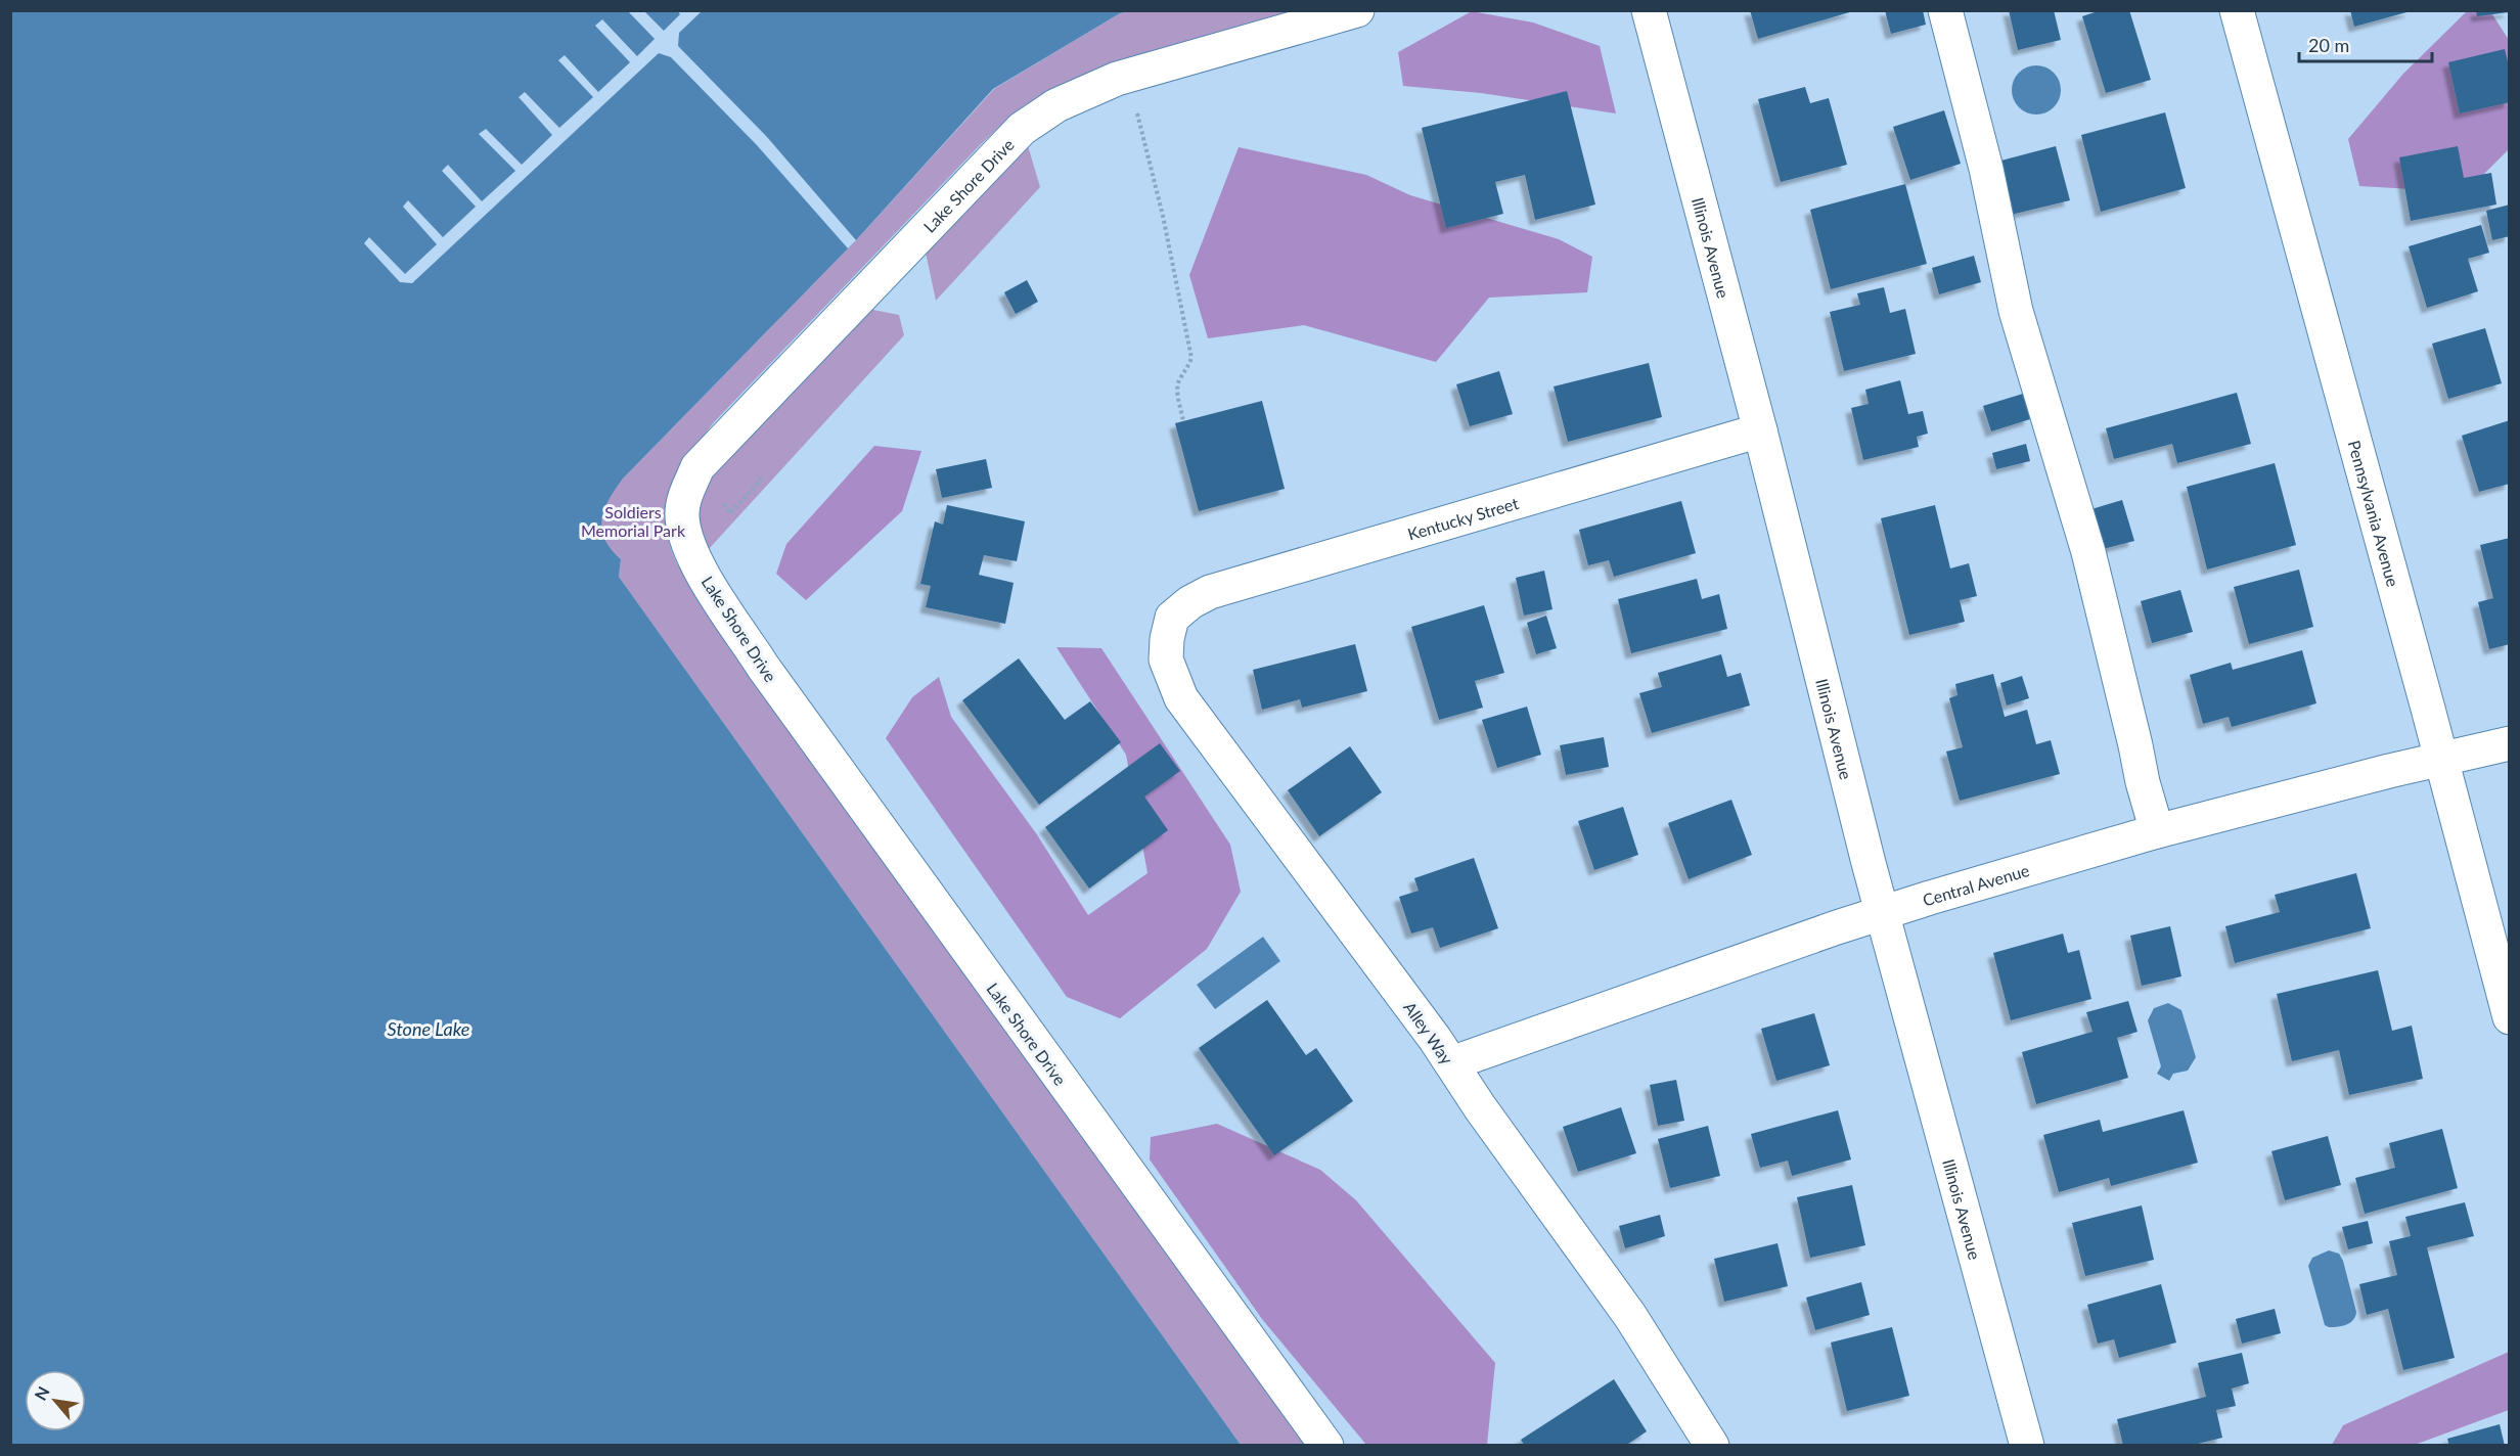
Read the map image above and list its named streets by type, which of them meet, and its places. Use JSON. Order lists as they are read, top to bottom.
{
  "streets": {
    "street": [
      "Lake Shore Drive",
      "Illinois Avenue",
      "Pennsylvania Avenue",
      "Kentucky Street",
      "Central Avenue",
      "Alley Way"
    ]
  },
  "crossings": [
    ["Illinois Avenue", "Kentucky Street"],
    ["Illinois Avenue", "Central Avenue"],
    ["Pennsylvania Avenue", "Central Avenue"],
    ["Kentucky Street", "Alley Way"],
    ["Central Avenue", "Alley Way"]
  ],
  "water": ["Stone Lake"],
  "parks": ["Soldiers Memorial Park"],
  "scale_bar": "20 m",
  "north": "top left"
}
